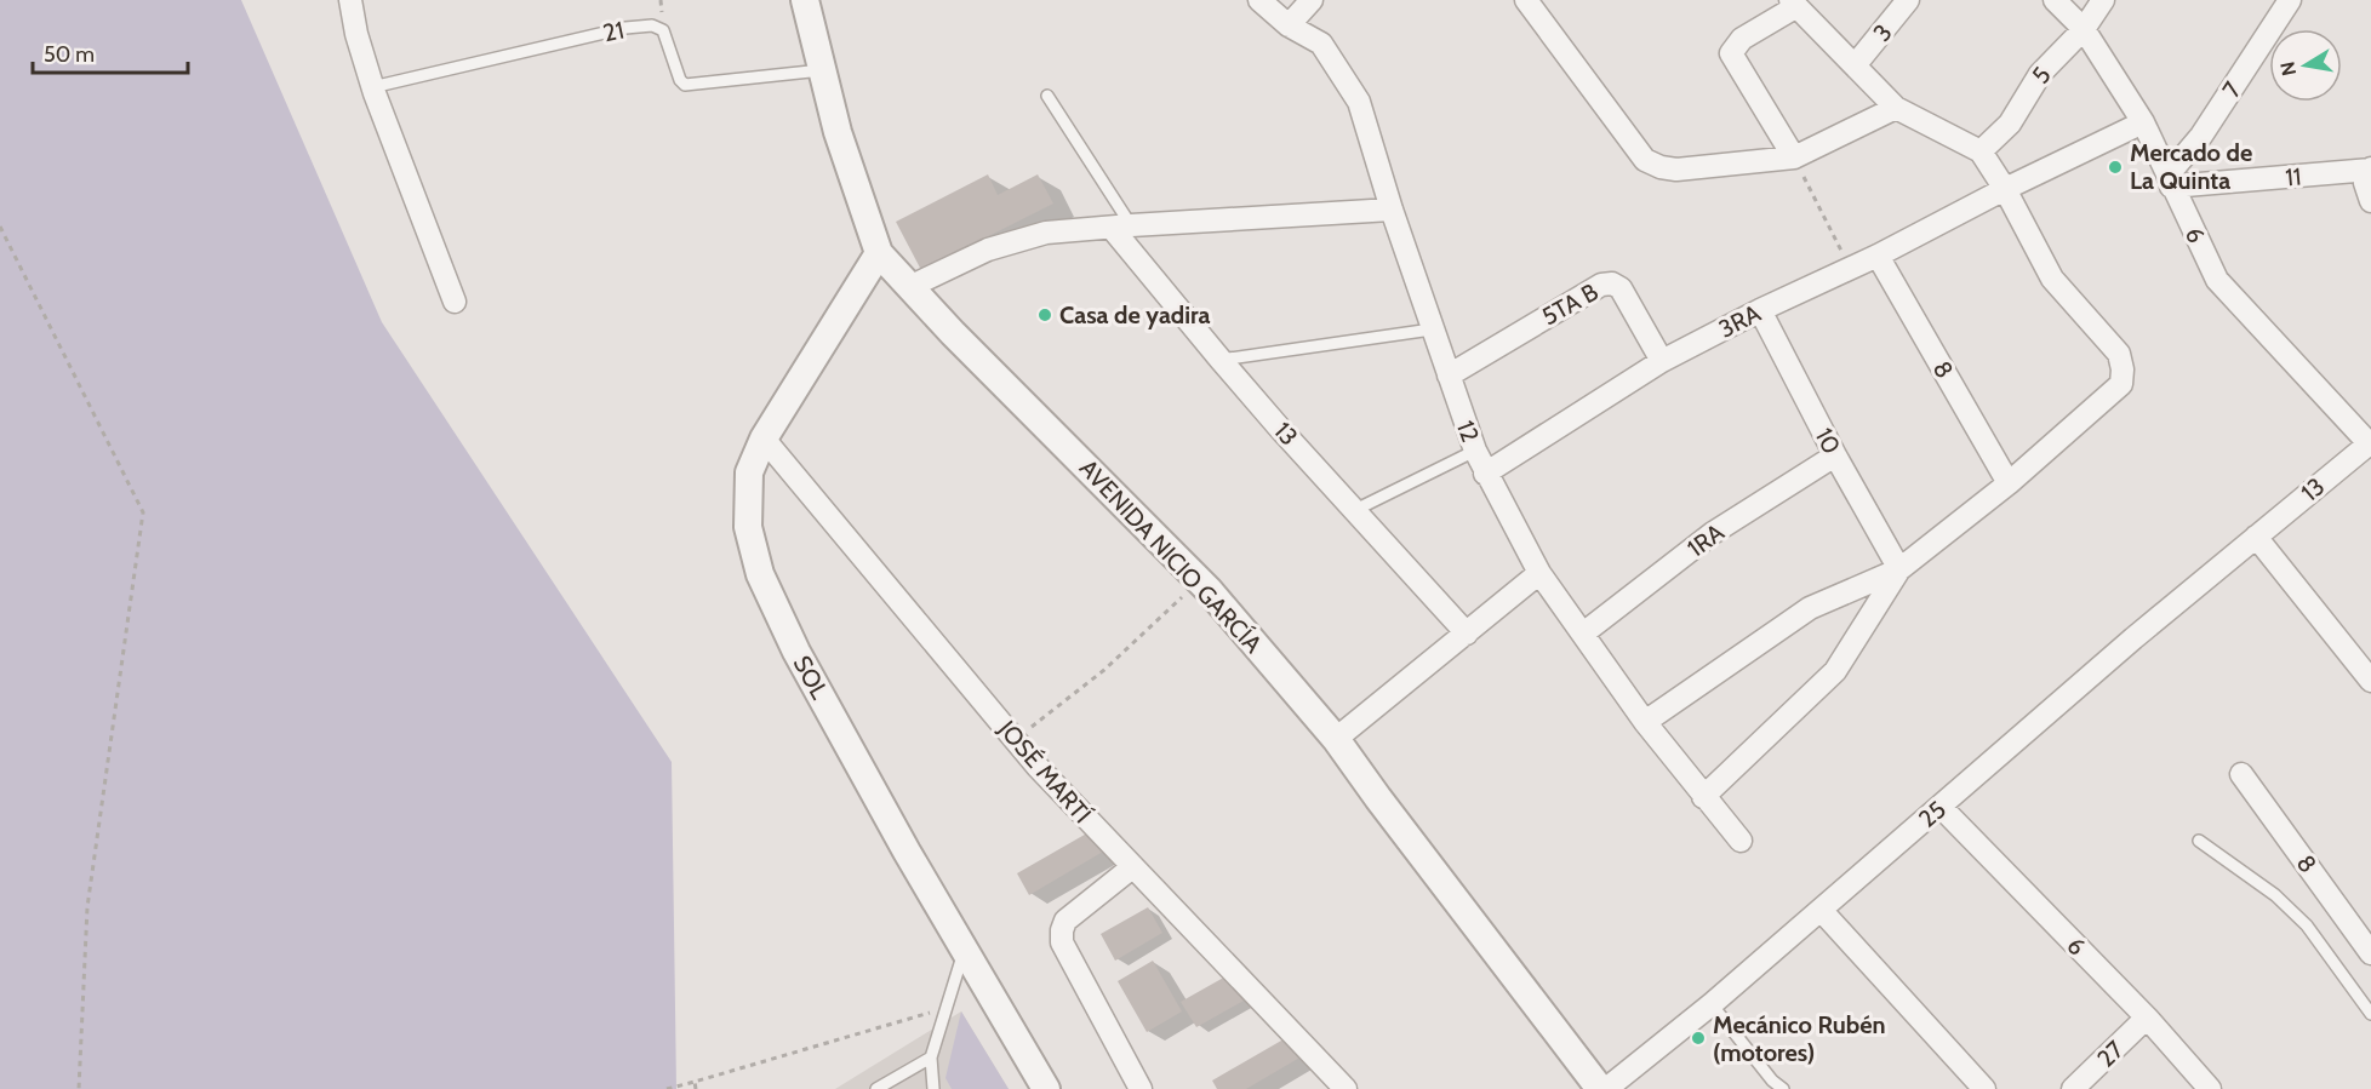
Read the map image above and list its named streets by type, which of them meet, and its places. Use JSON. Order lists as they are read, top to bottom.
{
  "streets": {
    "street": [
      "3",
      "5",
      "7",
      "11",
      "6",
      "5TA B",
      "3RA",
      "8",
      "12",
      "13",
      "10",
      "1RA",
      "AVENIDA NICIO GARCÍA",
      "SOL",
      "JOSÉ MARTÍ",
      "25",
      "27"
    ],
    "lane": ["21"]
  },
  "crossings": [
    ["21", "AVENIDA NICIO GARCÍA"],
    ["5", "6"],
    ["7", "11"],
    ["7", "6"],
    ["11", "6"],
    ["6", "13"],
    ["6", "25"],
    ["6", "27"],
    ["5TA B", "3RA"],
    ["5TA B", "12"],
    ["3RA", "8"],
    ["3RA", "12"],
    ["3RA", "10"],
    ["12", "1RA"],
    ["13", "25"],
    ["10", "1RA"],
    ["AVENIDA NICIO GARCÍA", "SOL"],
    ["SOL", "JOSÉ MARTÍ"]
  ],
  "places": ["Mercado de La Quinta", "Casa de yadira", "Mecánico Rubén (motores)"],
  "scale_bar": "50 m",
  "north": "left"
}
